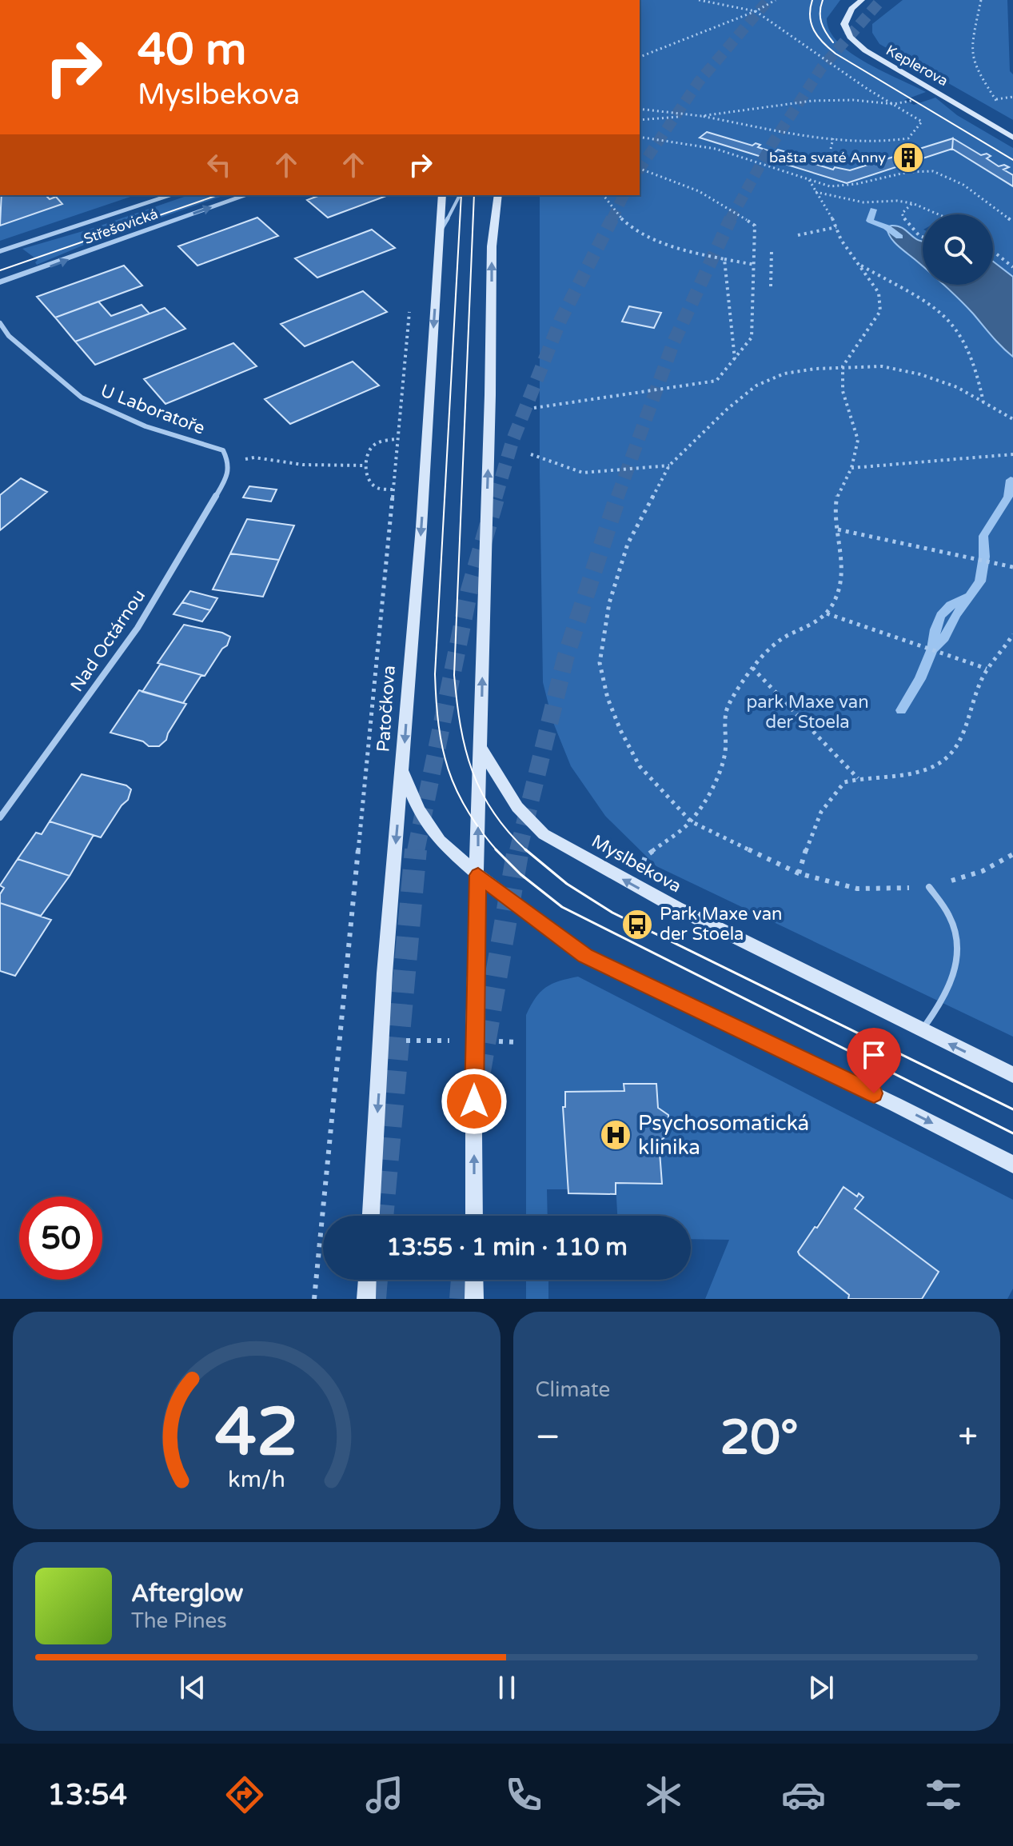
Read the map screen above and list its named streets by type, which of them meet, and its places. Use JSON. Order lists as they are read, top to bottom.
{
  "streets": {
    "main road": ["Keplerova", "Patočkova", "Myslbekova"],
    "street": ["Střešovická", "U Laboratoře", "Nad Octárnou"]
  },
  "crossings": [
    ["U Laboratoře", "Nad Octárnou"]
  ],
  "parks": ["park Maxe van der Stoela"],
  "places": {
    "building": ["bašta svaté Anny"],
    "bus stop": ["Park Maxe van der Stoela"],
    "hospital": ["Psychosomatická klinika"]
  },
  "page": {
    "turn": ["40 m", "Myslbekova"],
    "limit": "50",
    "trip": "13:55 · 1 min · 110 m",
    "tile": "Climate",
    "heat": ["−", "20°", "+"],
    "song": ["Afterglow", "The Pines"],
    "tabs": "13:54",
    "gauge": ["42", "km/h"]
  }
}
